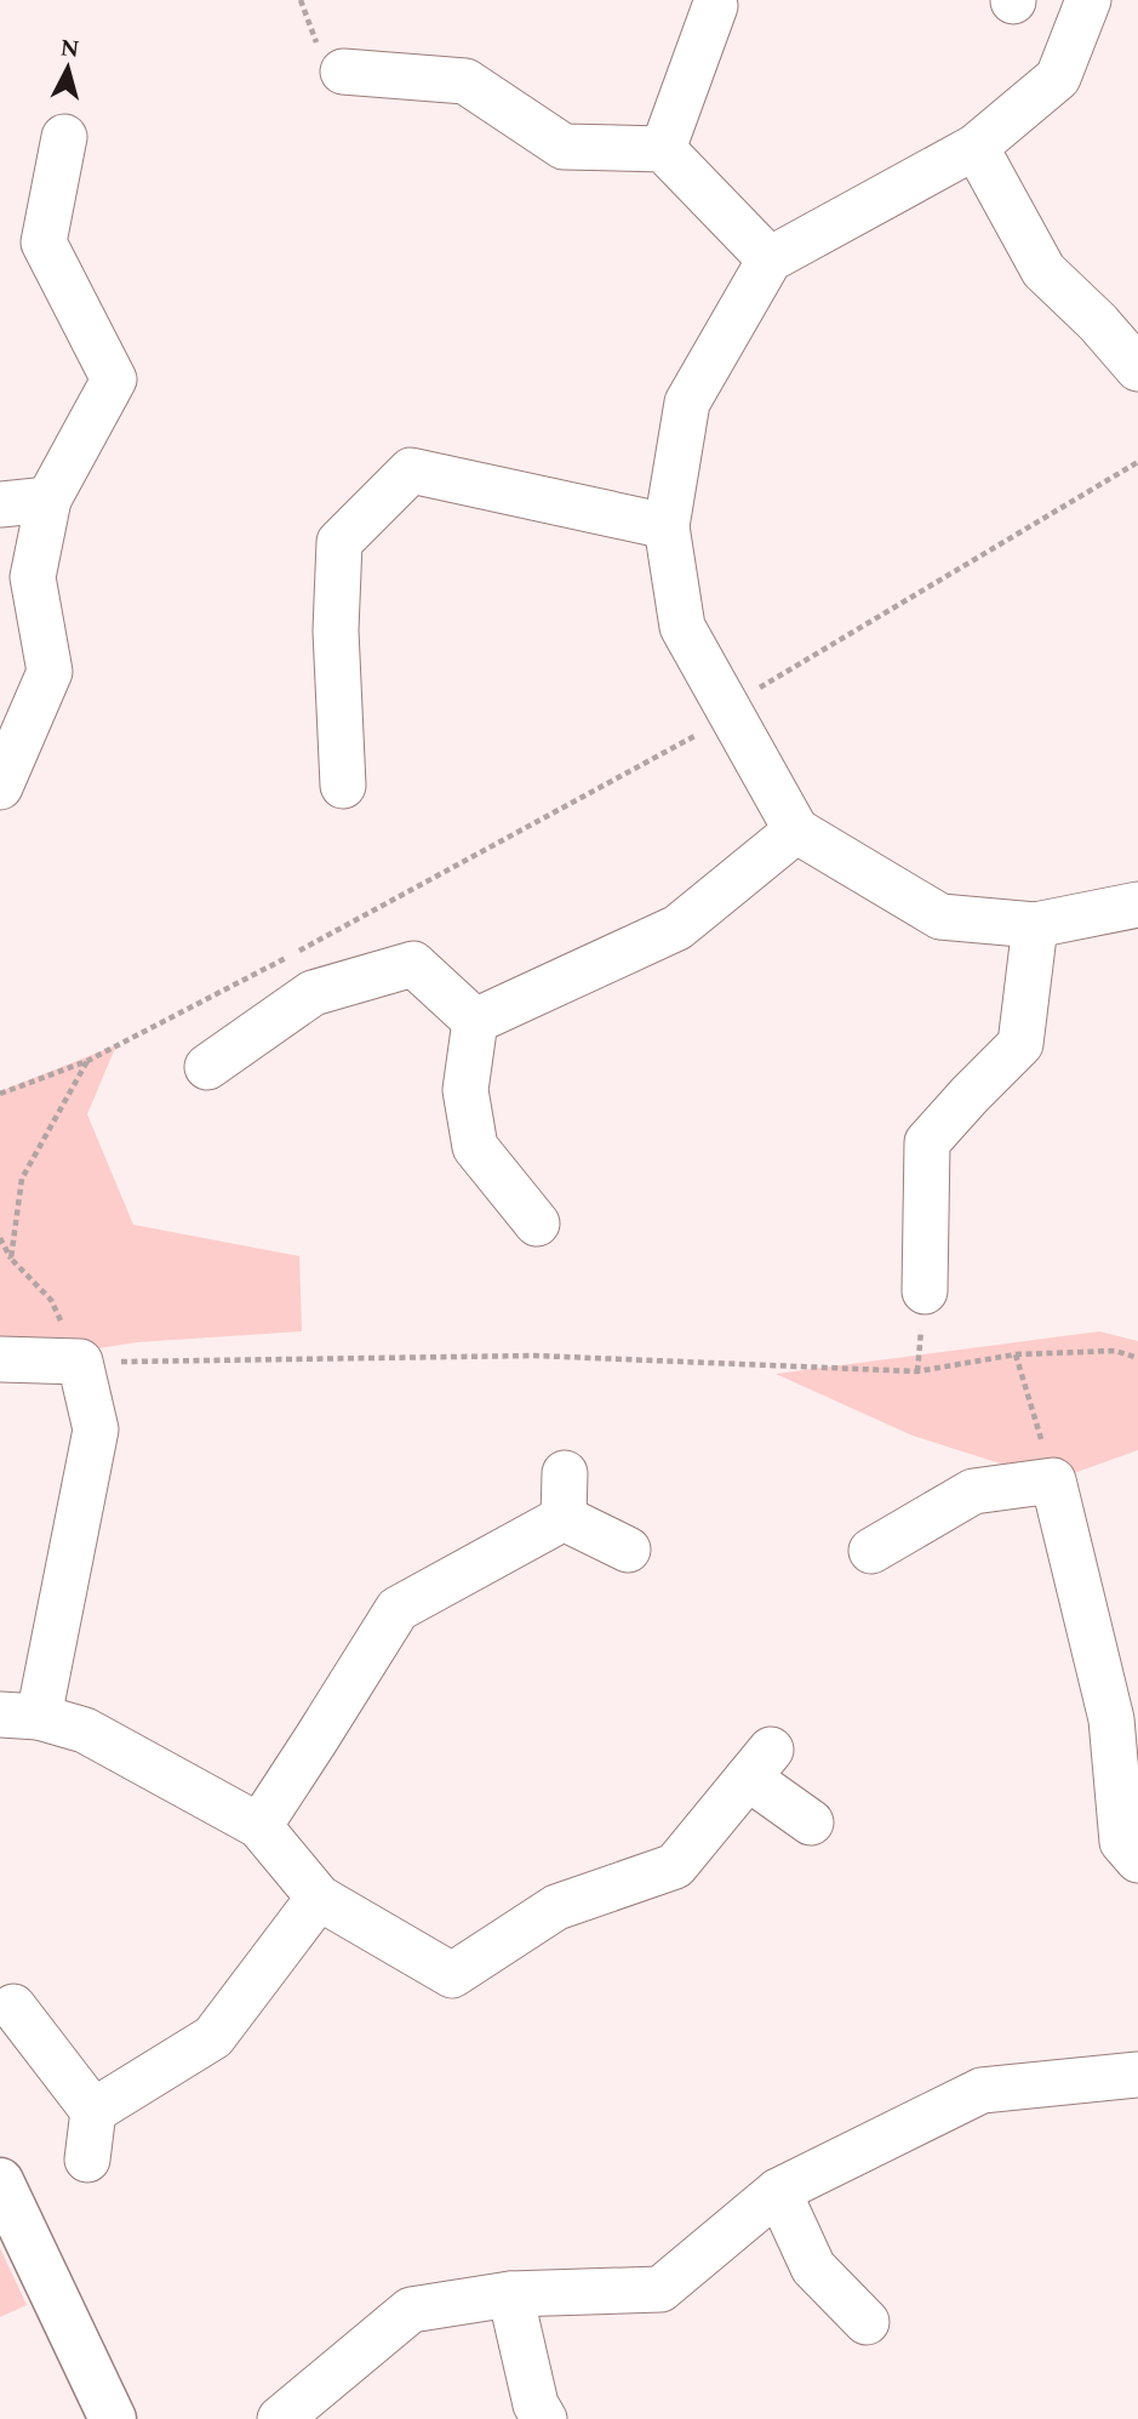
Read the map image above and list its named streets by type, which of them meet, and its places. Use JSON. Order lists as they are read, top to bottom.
{
  "north": "top"
}
